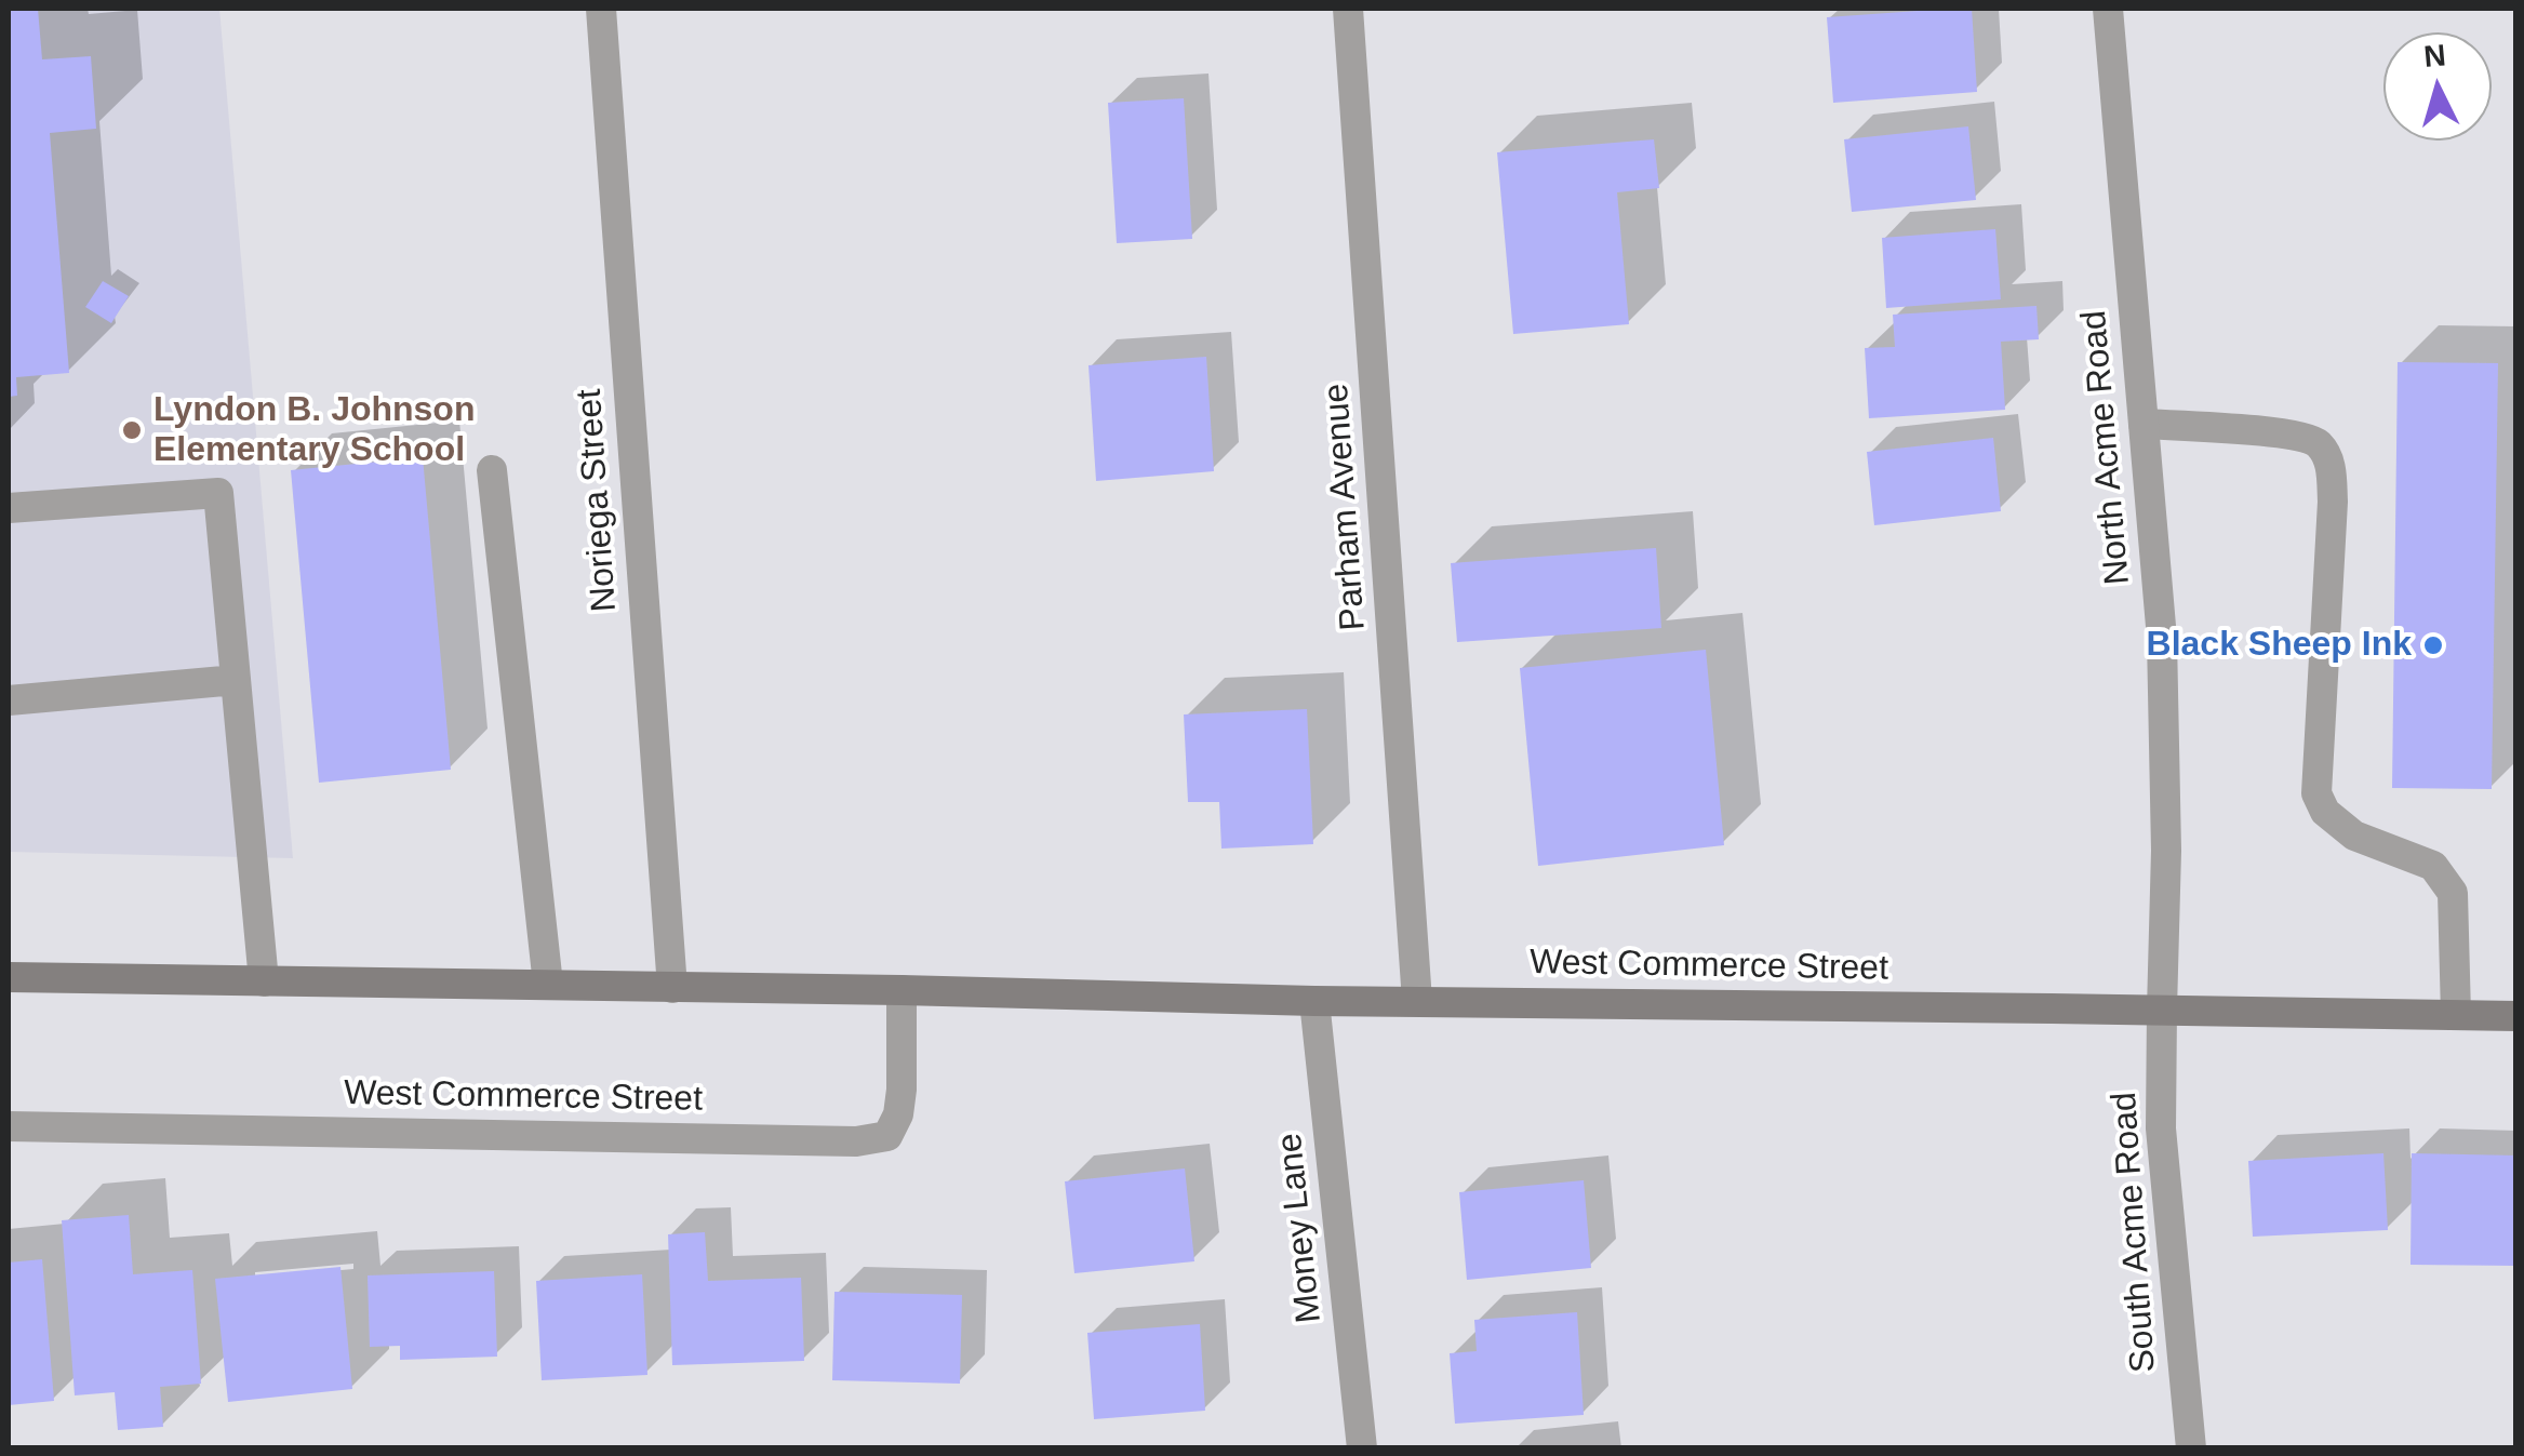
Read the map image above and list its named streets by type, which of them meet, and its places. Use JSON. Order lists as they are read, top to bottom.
{
  "streets": {
    "main road": ["West Commerce Street"],
    "street": [
      "North Acme Road",
      "Noriega Street",
      "Parham Avenue",
      "Money Lane",
      "South Acme Road"
    ]
  },
  "crossings": [
    ["North Acme Road", "West Commerce Street"],
    ["North Acme Road", "South Acme Road"],
    ["Noriega Street", "West Commerce Street"],
    ["Parham Avenue", "West Commerce Street"],
    ["West Commerce Street", "Money Lane"],
    ["West Commerce Street", "South Acme Road"]
  ],
  "places": ["Lyndon B. Johnson Elementary School", "Black Sheep Ink"],
  "north": "top"
}
